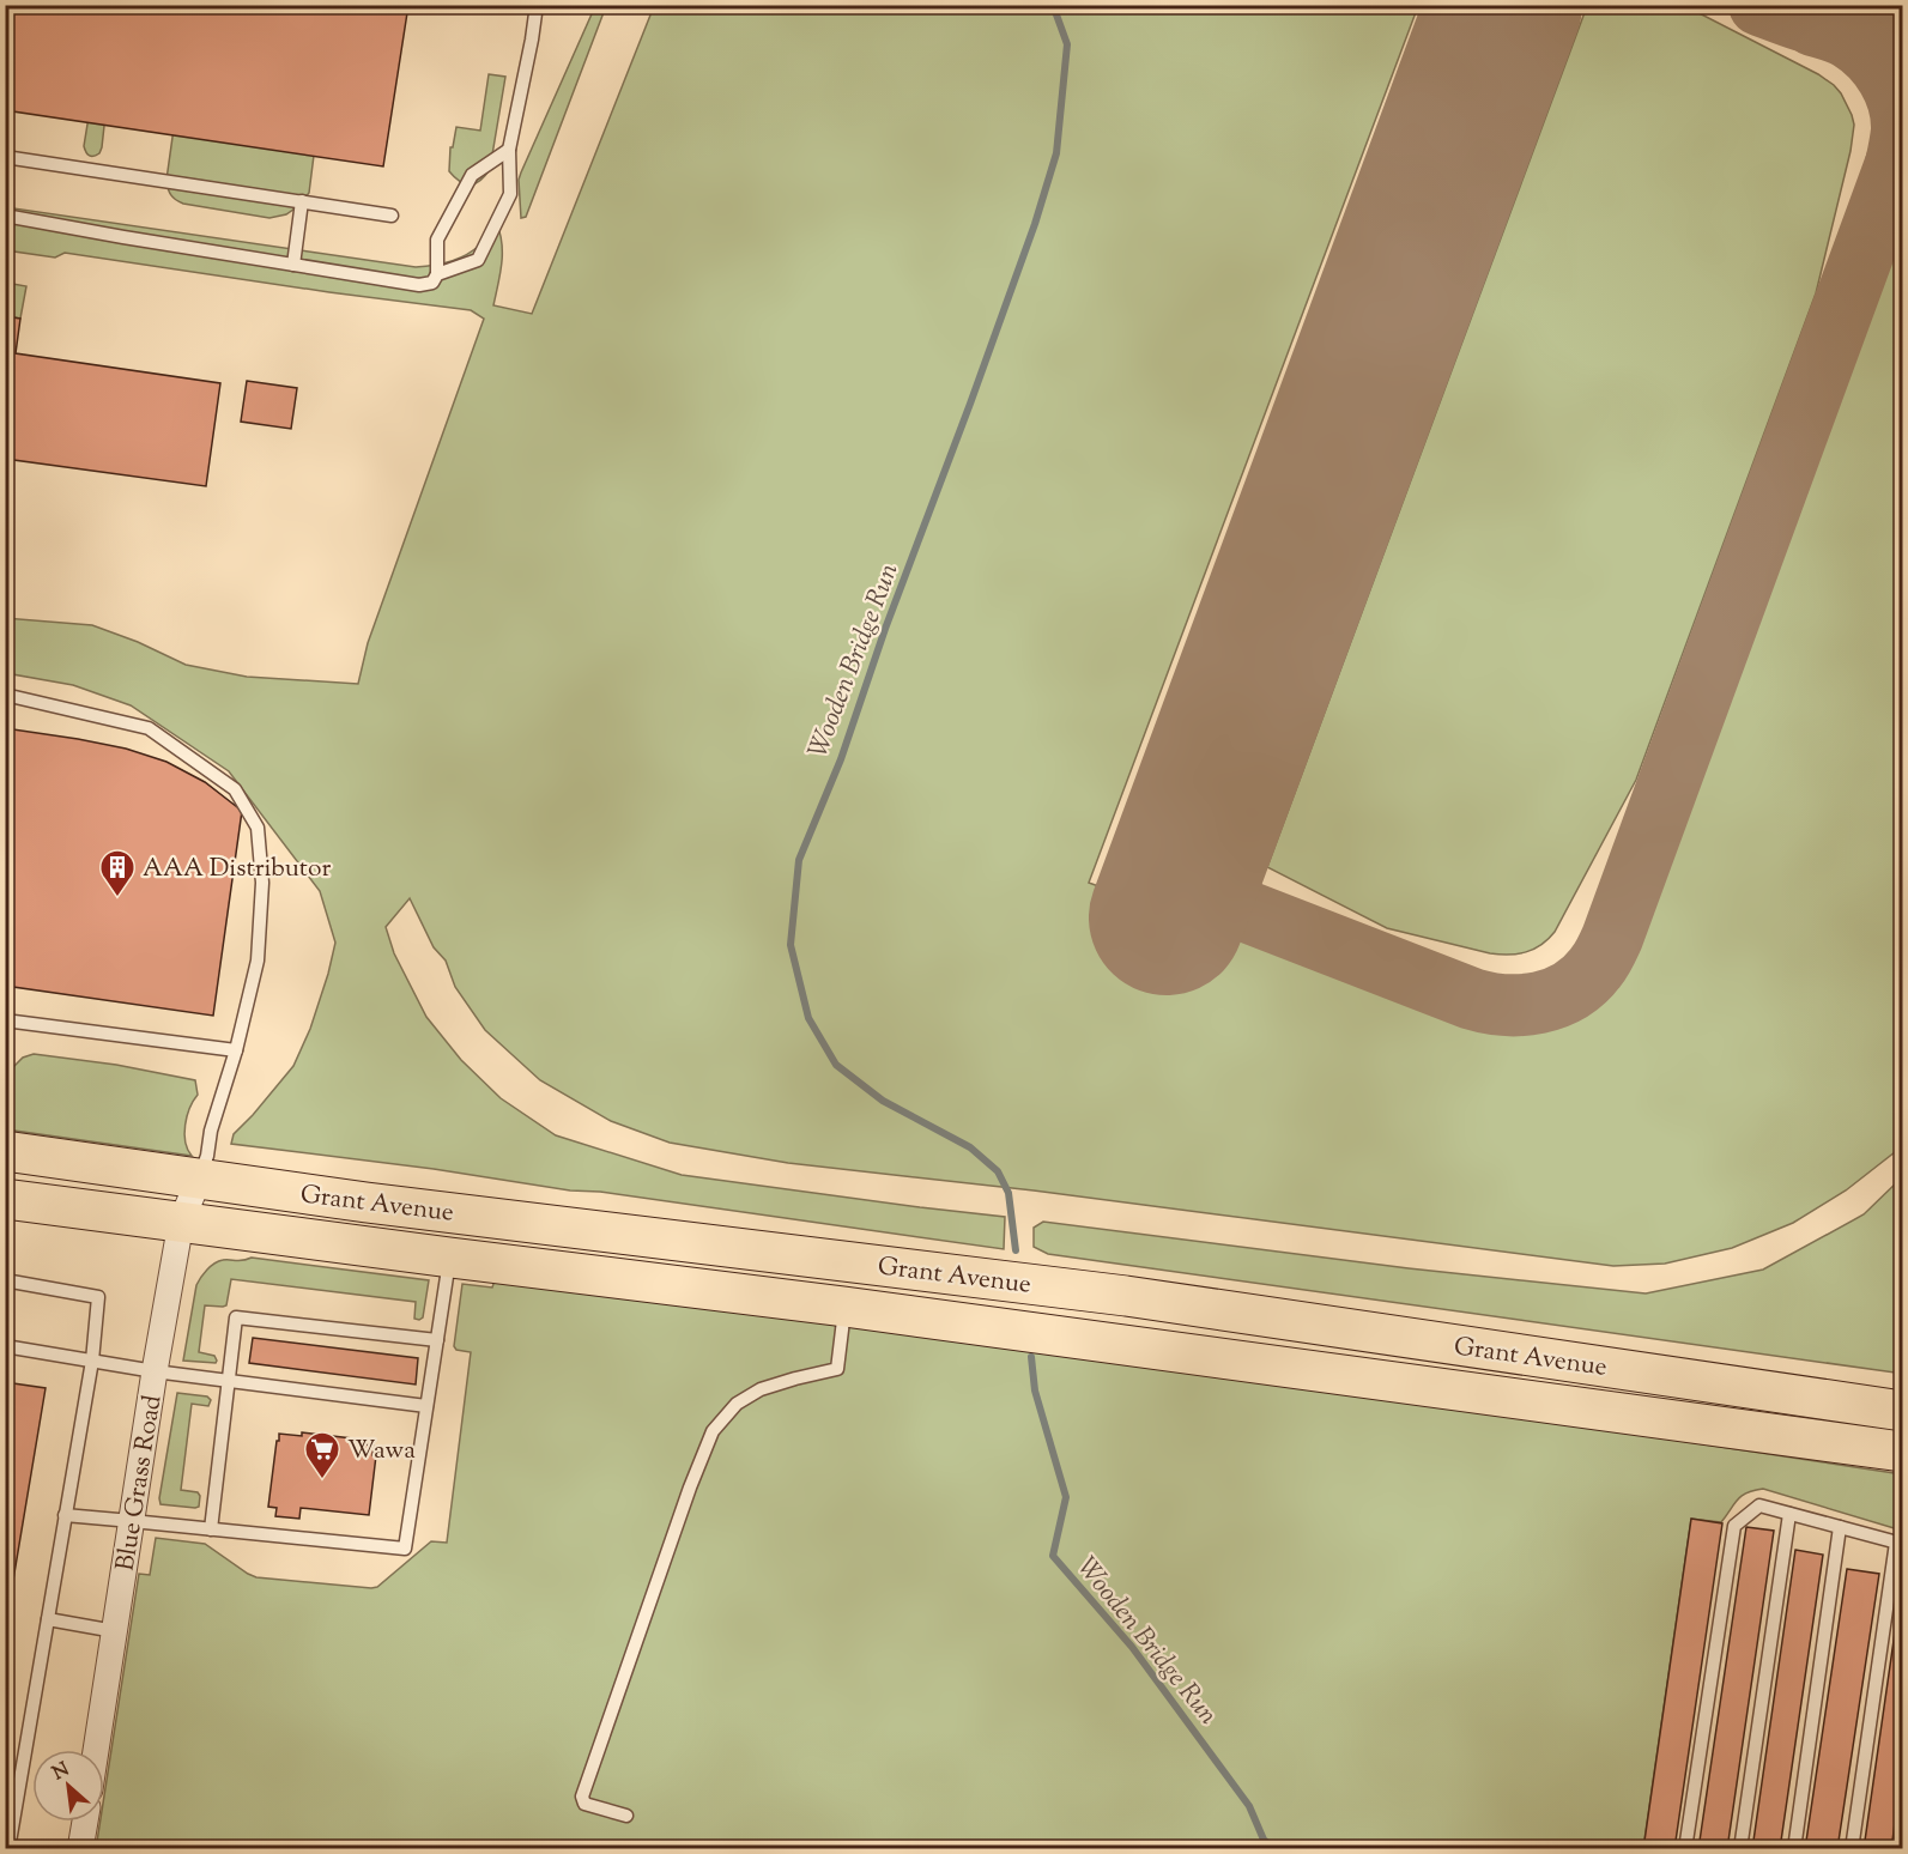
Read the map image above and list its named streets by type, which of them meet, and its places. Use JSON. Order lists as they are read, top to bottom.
{
  "streets": {
    "main road": ["Grant Avenue"],
    "street": ["Blue Grass Road"]
  },
  "crossings": [
    ["Grant Avenue", "Blue Grass Road"]
  ],
  "water": ["Wooden Bridge Run"],
  "places": {
    "building": ["AAA Distributor"],
    "supermarket": ["Wawa"]
  },
  "north": "top left"
}
